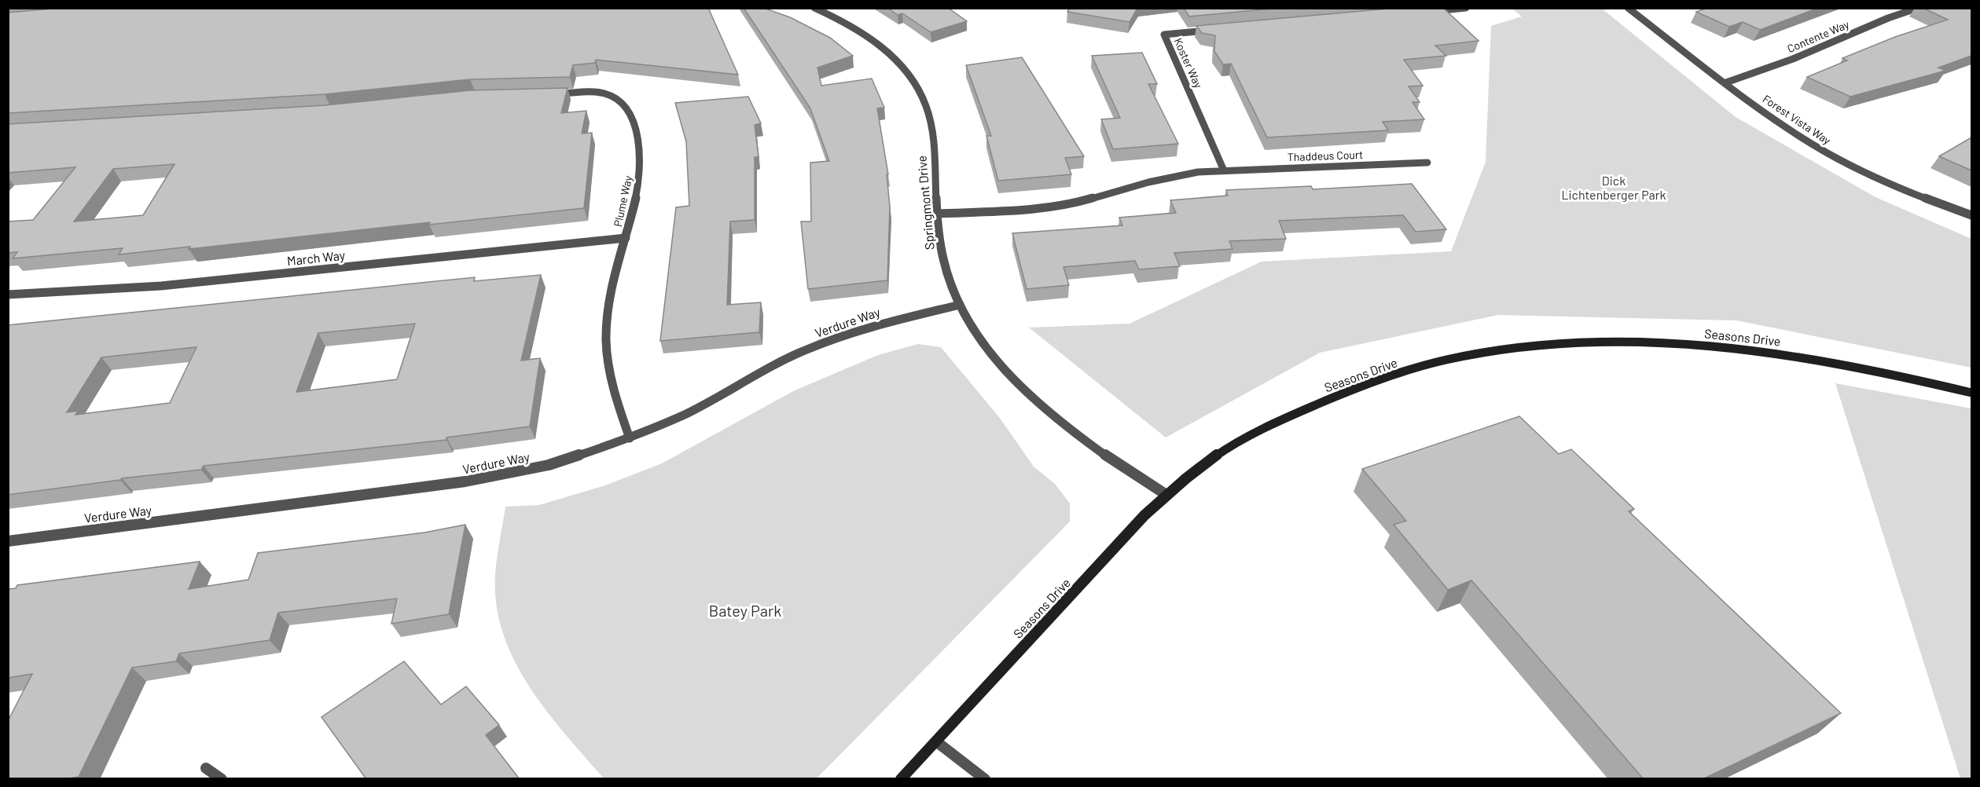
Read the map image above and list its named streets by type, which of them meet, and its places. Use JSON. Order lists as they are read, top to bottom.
{
  "streets": {
    "street": [
      "Contente Way",
      "Koster Way",
      "Forest Vista Way",
      "Thaddeus Court",
      "Plume Way",
      "Springmont Drive",
      "March Way",
      "Verdure Way",
      "Seasons Drive"
    ]
  },
  "crossings": [
    ["Contente Way", "Forest Vista Way"],
    ["Koster Way", "Thaddeus Court"],
    ["Plume Way", "March Way"],
    ["Plume Way", "Verdure Way"],
    ["Springmont Drive", "Verdure Way"],
    ["Springmont Drive", "Seasons Drive"]
  ],
  "parks": ["Dick Lichtenberger Park", "Batey Park"]
}
